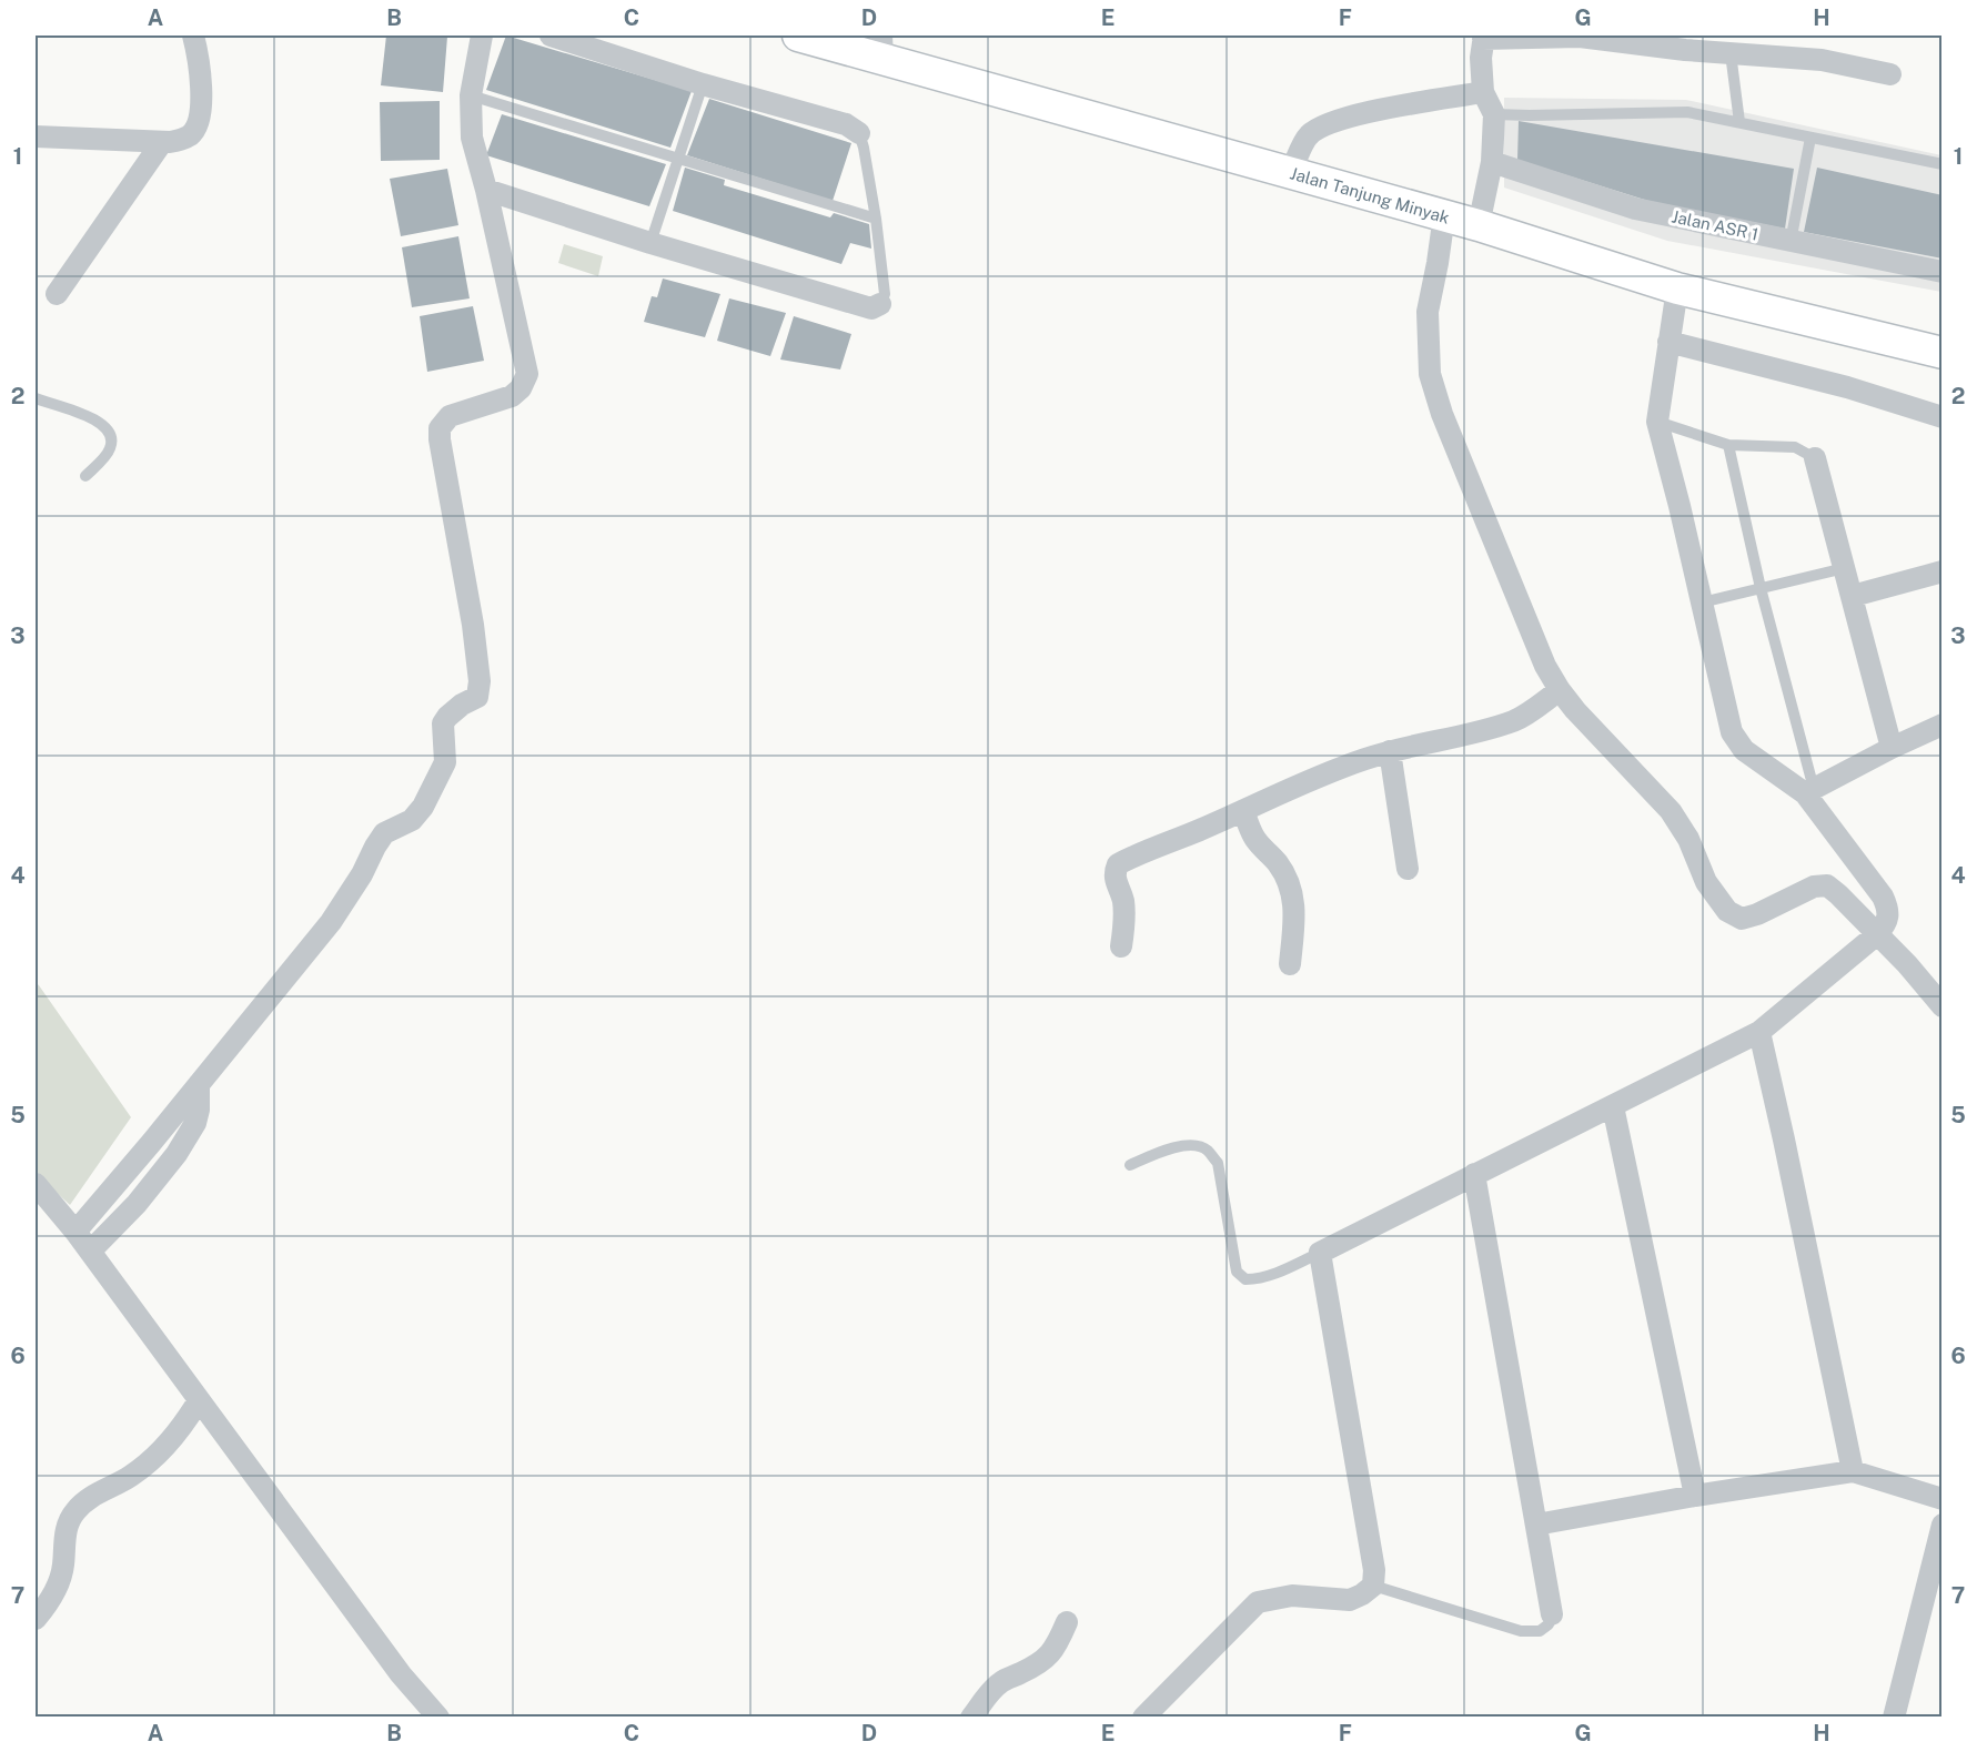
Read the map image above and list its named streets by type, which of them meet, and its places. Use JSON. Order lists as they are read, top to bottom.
{
  "streets": {
    "main road": ["Jalan Tanjung Minyak"],
    "street": ["Jalan ASR 1"]
  },
  "grid": {
    "columns": [
      "A",
      "B",
      "C",
      "D",
      "E",
      "F",
      "G",
      "H"
    ],
    "rows": [
      "1",
      "2",
      "3",
      "4",
      "5",
      "6",
      "7"
    ]
  }
}
